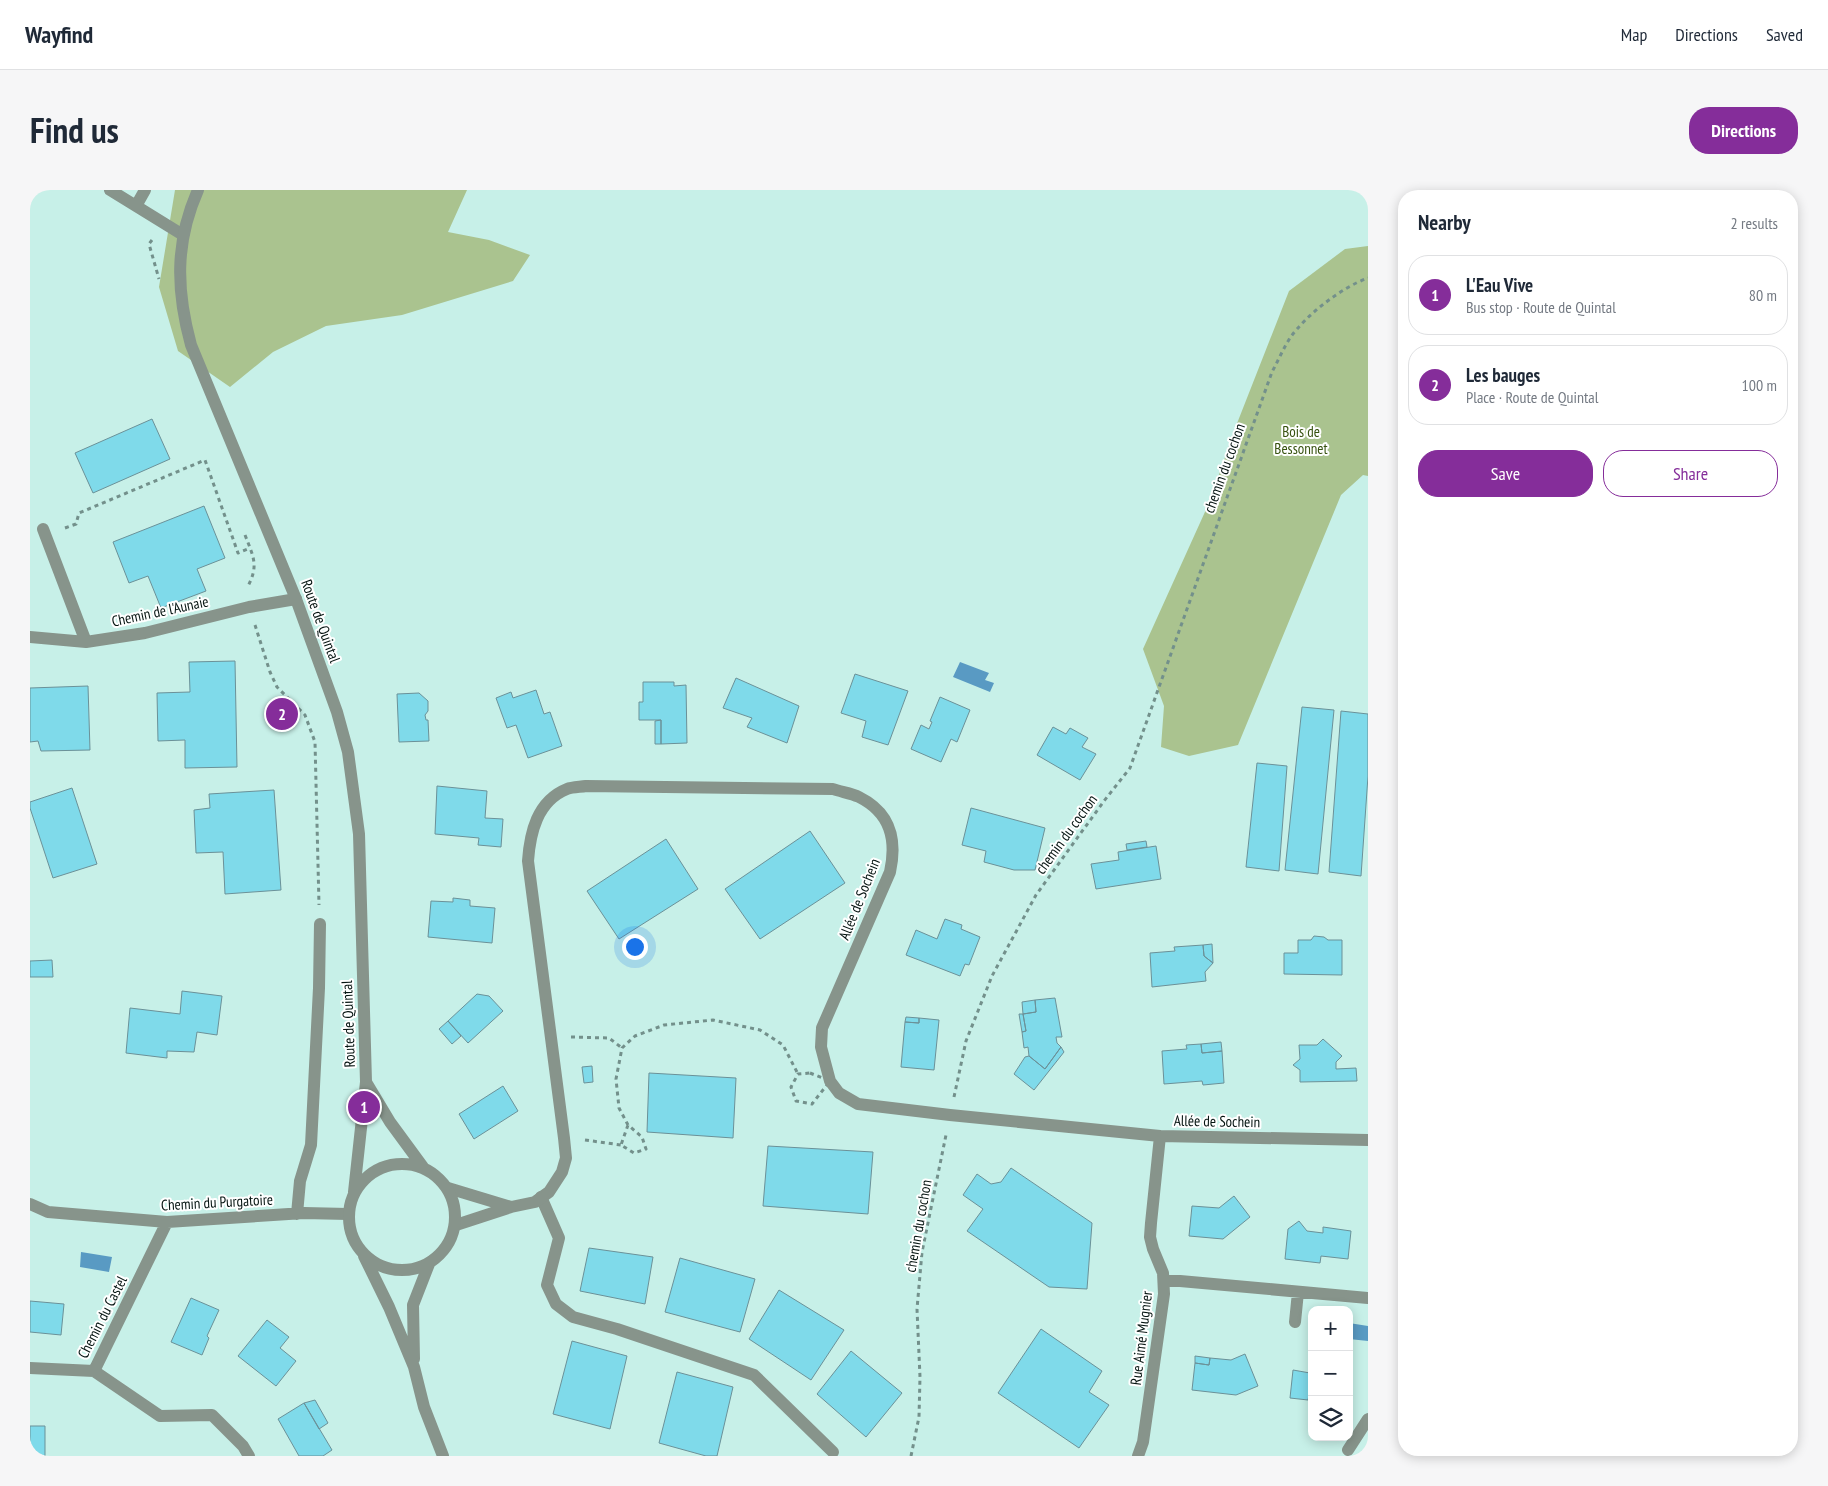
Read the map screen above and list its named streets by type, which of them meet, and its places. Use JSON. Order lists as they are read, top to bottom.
{
  "streets": {
    "street": [
      "Chemin de l'Aunaie",
      "Route de Quintal",
      "Allée de Sochein",
      "Chemin du Purgatoire",
      "Chemin du Castel",
      "Rue Aimé Mugnier"
    ],
    "path": ["chemin du cochon"]
  },
  "crossings": [
    ["chemin du cochon", "Allée de Sochein"],
    ["Chemin de l'Aunaie", "Route de Quintal"],
    ["Route de Quintal", "Allée de Sochein"],
    ["Route de Quintal", "Chemin du Purgatoire"],
    ["Allée de Sochein", "Chemin du Purgatoire"],
    ["Allée de Sochein", "Rue Aimé Mugnier"],
    ["Chemin du Purgatoire", "Chemin du Castel"]
  ],
  "parks": ["Bois de Bessonnet"],
  "page": {
    "header": "Wayfind",
    "nav": ["Map", "Directions", "Saved"],
    "title": "Find us",
    "buttons": [
      "Directions",
      ["Save", "Share"]
    ],
    "heading": ["Nearby", "2 results"],
    "list": [
      {
        "mark": "1",
        "name": "L'Eau Vive",
        "note": "Bus stop · Route de Quintal",
        "value": "80 m"
      },
      {
        "mark": "2",
        "name": "Les bauges",
        "note": "Place · Route de Quintal",
        "value": "100 m"
      }
    ],
    "pins": ["2", "1"],
    "map_buttons": ["+", "−"]
  }
}
